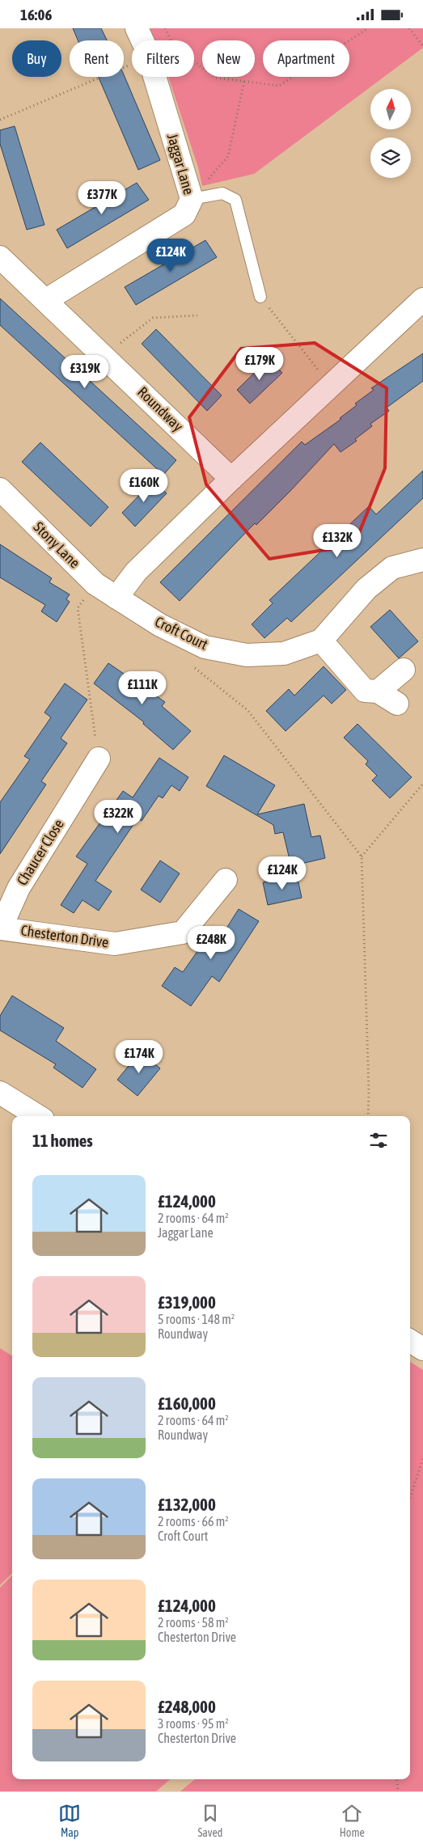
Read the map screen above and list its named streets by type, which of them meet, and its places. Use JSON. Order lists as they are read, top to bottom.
{
  "streets": {
    "street": [
      "Jaggar Lane",
      "Roundway",
      "Stony Lane",
      "Croft Court",
      "Chaucer Close",
      "Chesterton Drive"
    ]
  },
  "crossings": [
    ["Jaggar Lane", "Roundway"],
    ["Stony Lane", "Croft Court"],
    ["Chaucer Close", "Chesterton Drive"]
  ],
  "north": "top",
  "page": {
    "status": "16:06",
    "chip": [
      "Buy",
      "Rent",
      "Filters",
      "New",
      "Apartment"
    ],
    "price": [
      "£377K",
      "£124K",
      "£179K",
      "£319K",
      "£160K",
      "£132K",
      "£111K",
      "£322K",
      "£124K",
      "£248K",
      "£174K"
    ],
    "heading": "11 homes",
    "list": [
      {
        "name": "£124,000",
        "note": "2 rooms · 64 m² · Jaggar Lane"
      },
      {
        "name": "£319,000",
        "note": "5 rooms · 148 m² · Roundway"
      },
      {
        "name": "£160,000",
        "note": "2 rooms · 64 m² · Roundway"
      },
      {
        "name": "£132,000",
        "note": "2 rooms · 66 m² · Croft Court"
      },
      {
        "name": "£124,000",
        "note": "2 rooms · 58 m² · Chesterton Drive"
      },
      {
        "name": "£248,000",
        "note": "3 rooms · 95 m² · Chesterton Drive"
      }
    ],
    "tabs": ["Map", "Saved", "Home"]
  }
}
